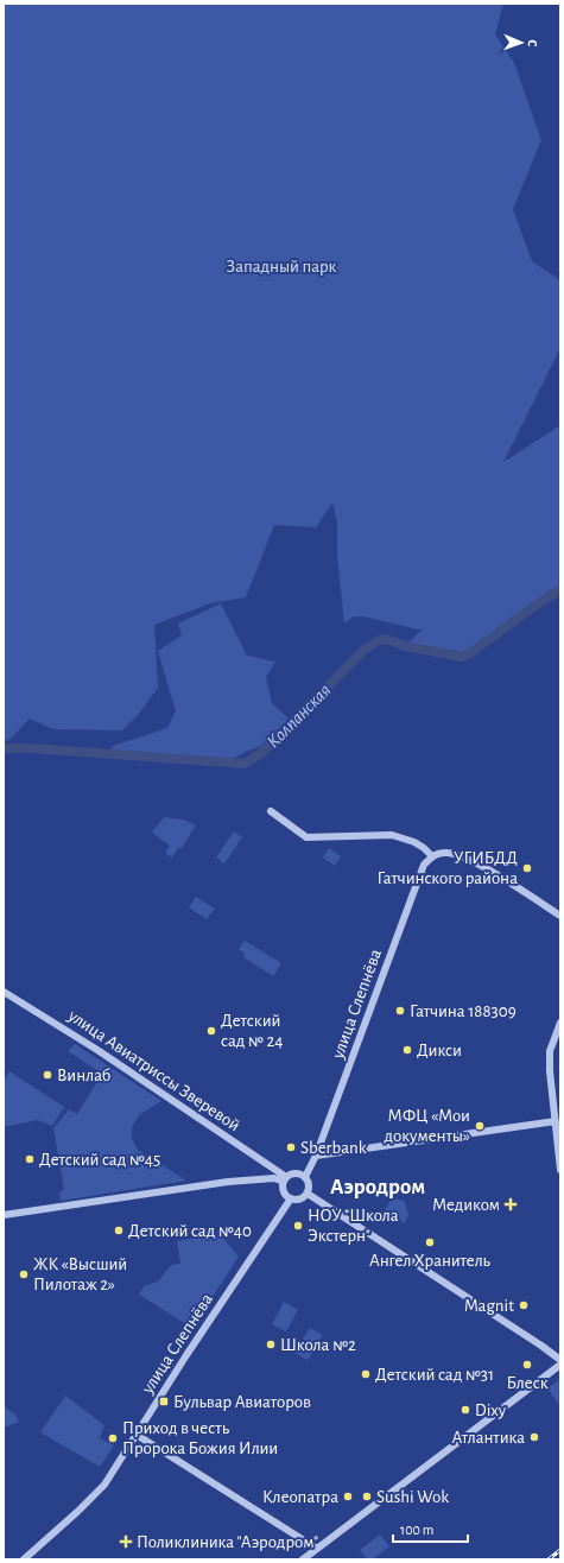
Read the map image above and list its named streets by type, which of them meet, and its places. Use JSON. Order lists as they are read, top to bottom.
{
  "streets": {
    "street": ["улица Слепнёва", "улица Авиатриссы Зверевой"]
  },
  "crossings": [
    ["улица Слепнёва", "улица Авиатриссы Зверевой"]
  ],
  "districts": ["Аэродром"],
  "water": ["Колпанская"],
  "parks": ["Западный парк"],
  "places": {
    "other": [
      "УГИБДД Гатчинского района",
      "Гатчина 188309",
      "Детский сад № 24",
      "Дикси",
      "Винлаб",
      "МФЦ «Мои документы»",
      "Sberbank",
      "Детский сад №45",
      "НОУ \"Школа Экстерн\"",
      "Детский сад №40",
      "Ангел Хранитель",
      "ЖК «Высший Пилотаж 2»",
      "Magnit",
      "Школа №2",
      "Блеск",
      "Детский сад №31",
      "Dixy",
      "Атлантика",
      "Приход в честь Пророка Божия Илии",
      "Клеопатра",
      "Sushi Wok"
    ],
    "health": ["Медиком", "Поликлиника \"Аэродром\""],
    "transit": ["Бульвар Авиаторов"]
  },
  "scale_bar": "100 m",
  "north": "right"
}
